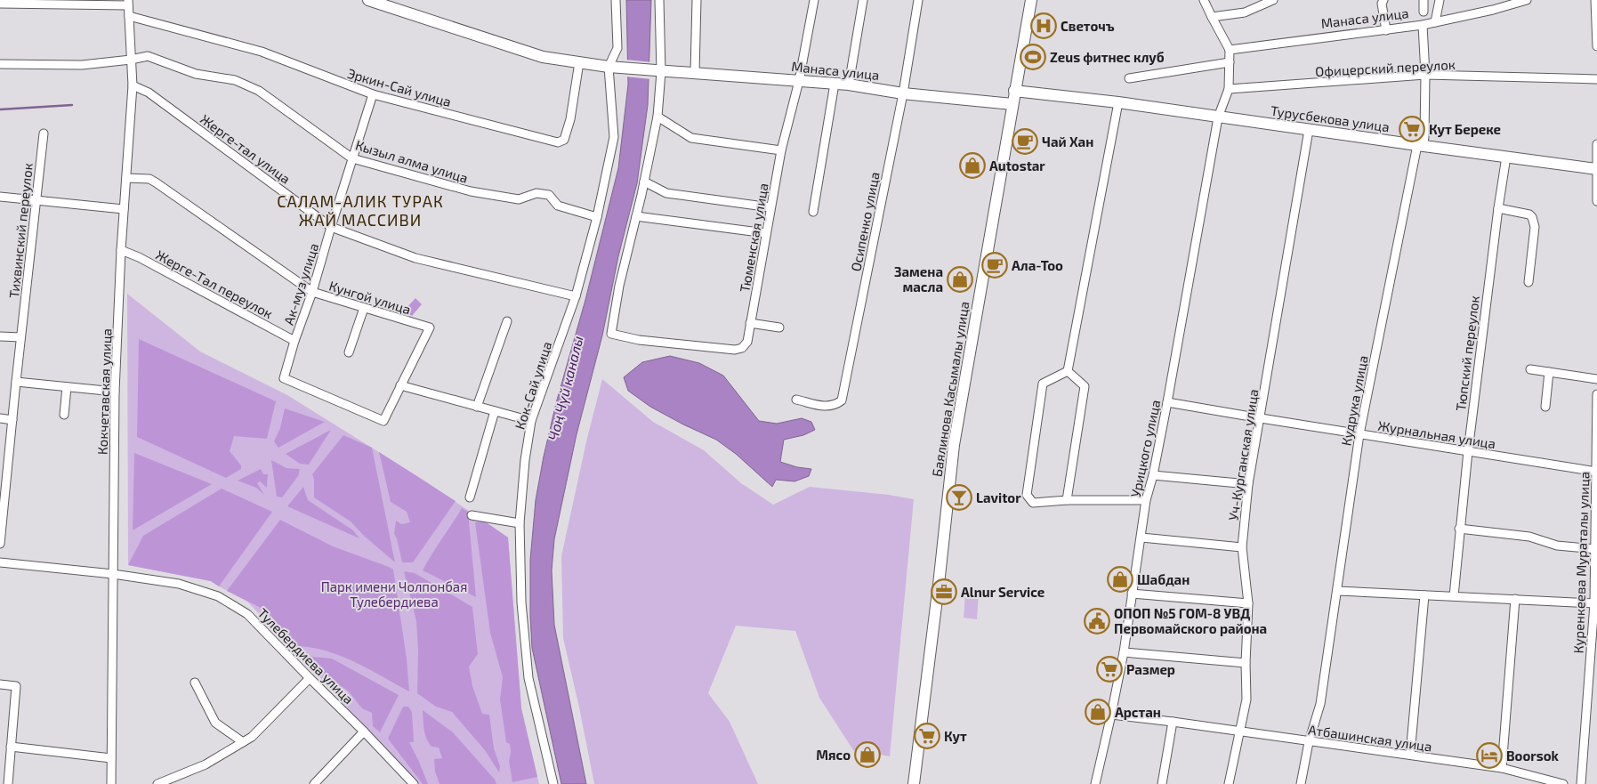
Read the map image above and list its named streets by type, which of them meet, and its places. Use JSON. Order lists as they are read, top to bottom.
{
  "streets": {
    "street": [
      "Манаса улица",
      "Офицерский переулок",
      "Эркин-Сай улица",
      "Турусбекова улица",
      "Жерге-тал улица",
      "Кызыл алма улица",
      "Осипенко улица",
      "Тихвинский переулок",
      "Тюменская улица",
      "Жерге-Тал переулок",
      "Ак-муз улица",
      "Кунгой улица",
      "Тюпский переулок",
      "Кок-Сай улица",
      "Баялинова Касымалы улица",
      "Кокчетавская улица",
      "Кудрука улица",
      "Журнальная улица",
      "Урицкого улица",
      "Уч-Курганская улица",
      "Куренкеева Мураталы улица",
      "Тулебердиева улица",
      "Атбашинская улица"
    ]
  },
  "crossings": [
    ["Манаса улица", "Осипенко улица"],
    ["Манаса улица", "Тюменская улица"],
    ["Манаса улица", "Кок-Сай улица"],
    ["Манаса улица", "Баялинова Касымалы улица"],
    ["Манаса улица", "Кудрука улица"],
    ["Офицерский переулок", "Кудрука улица"],
    ["Эркин-Сай улица", "Ак-муз улица"],
    ["Эркин-Сай улица", "Кокчетавская улица"],
    ["Турусбекова улица", "Тюпский переулок"],
    ["Турусбекова улица", "Кудрука улица"],
    ["Турусбекова улица", "Урицкого улица"],
    ["Турусбекова улица", "Уч-Курганская улица"],
    ["Жерге-тал улица", "Ак-муз улица"],
    ["Жерге-тал улица", "Кок-Сай улица"],
    ["Жерге-тал улица", "Кокчетавская улица"],
    ["Кызыл алма улица", "Ак-муз улица"],
    ["Кызыл алма улица", "Кок-Сай улица"],
    ["Кызыл алма улица", "Кокчетавская улица"],
    ["Жерге-Тал переулок", "Ак-муз улица"],
    ["Жерге-Тал переулок", "Кокчетавская улица"],
    ["Ак-муз улица", "Кунгой улица"],
    ["Кунгой улица", "Кокчетавская улица"],
    ["Тюпский переулок", "Журнальная улица"],
    ["Кокчетавская улица", "Тулебердиева улица"],
    ["Кудрука улица", "Журнальная улица"],
    ["Кудрука улица", "Атбашинская улица"],
    ["Журнальная улица", "Урицкого улица"],
    ["Журнальная улица", "Уч-Курганская улица"],
    ["Журнальная улица", "Куренкеева Мураталы улица"],
    ["Урицкого улица", "Атбашинская улица"],
    ["Уч-Курганская улица", "Атбашинская улица"]
  ],
  "districts": ["САЛАМ-АЛИК ТУРАК ЖАЙ МАССИВИ"],
  "water": ["Чоң Чүй каналы"],
  "parks": ["Парк имени Чолпонбая Тулебердиева"],
  "places": {
    "hospital": ["Светочъ"],
    "sports": ["Zeus фитнес клуб"],
    "supermarket": ["Кут Береке", "Размер", "Кут"],
    "cafe": ["Чай Хан", "Ала-Тоо"],
    "shop": [
      "Autostar",
      "Замена масла",
      "Шабдан",
      "Арстан",
      "Мясо"
    ],
    "bar": ["Lavitor"],
    "office": ["Alnur Service"],
    "public building": ["ОПОП №5 ГОМ-8 УВД Первомайского района"],
    "hotel": ["Boorsok"]
  }
}
